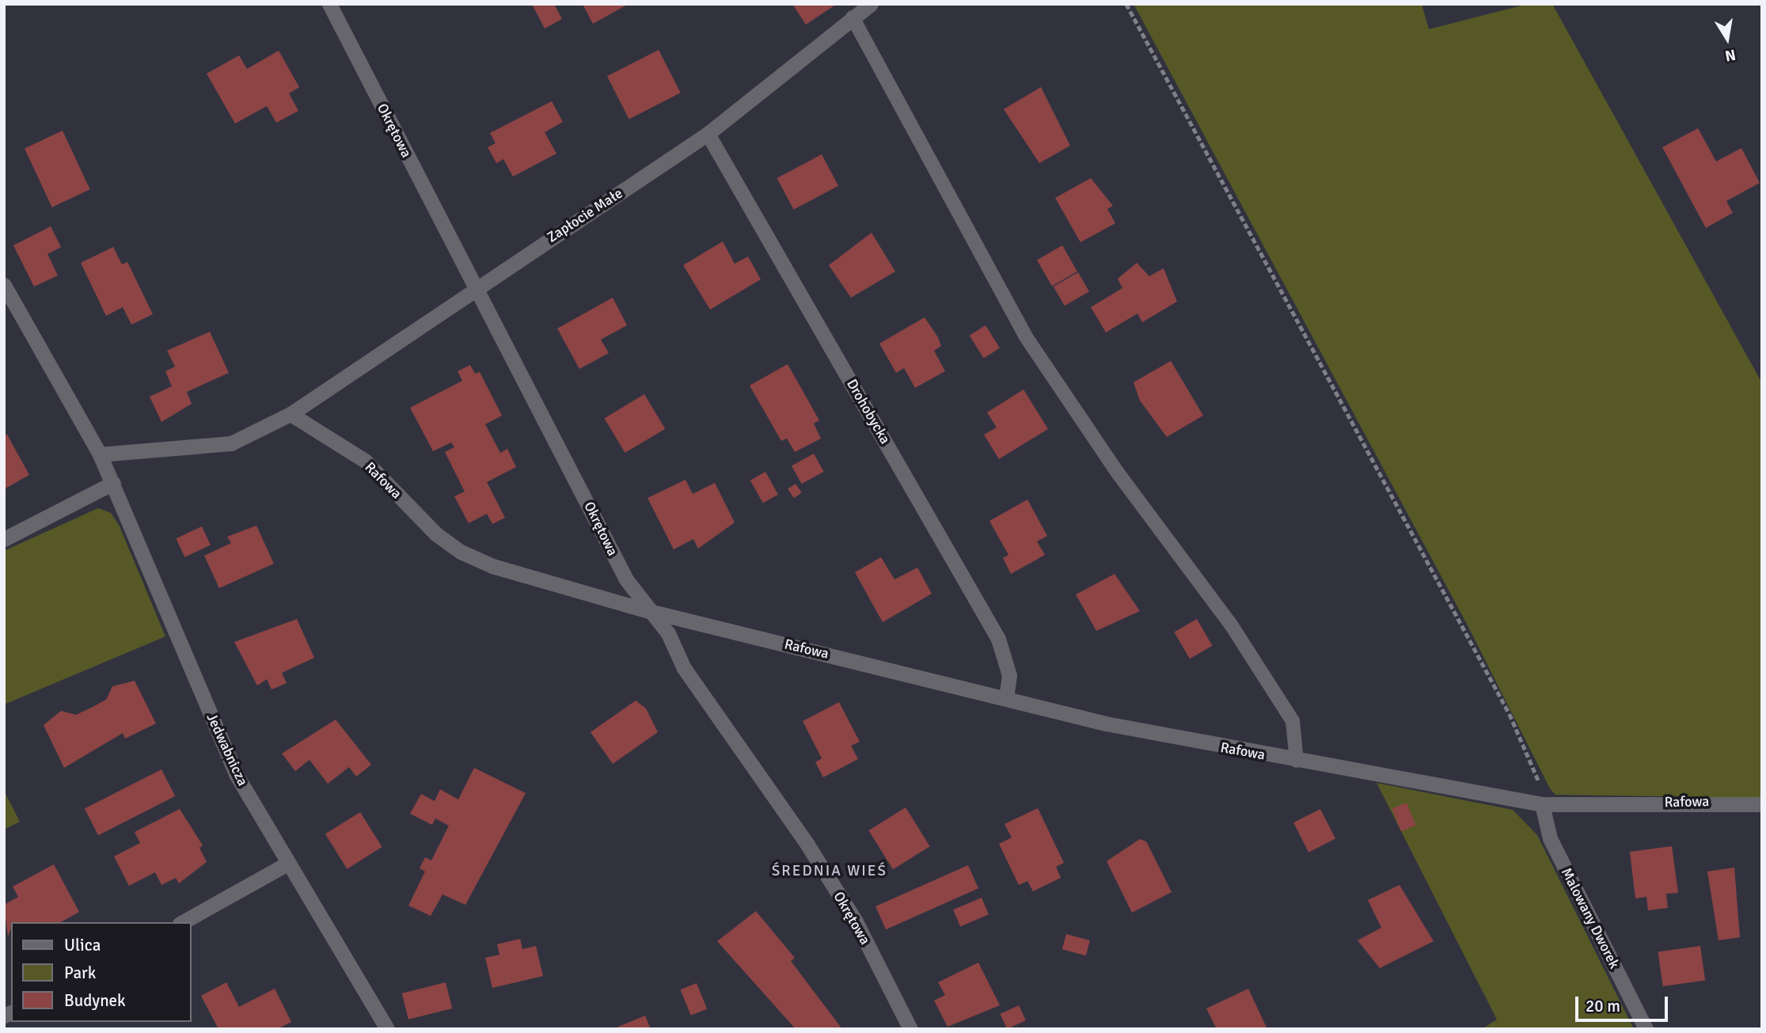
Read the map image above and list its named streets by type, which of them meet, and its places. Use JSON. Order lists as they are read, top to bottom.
{
  "streets": {
    "street": [
      "Okrętowa",
      "Zapłocie Małe",
      "Drohobycka",
      "Rafowa",
      "Jedwabnicza",
      "Malowany Dworek"
    ]
  },
  "crossings": [
    ["Okrętowa", "Zapłocie Małe"],
    ["Okrętowa", "Rafowa"],
    ["Zapłocie Małe", "Drohobycka"],
    ["Zapłocie Małe", "Rafowa"],
    ["Drohobycka", "Rafowa"],
    ["Rafowa", "Malowany Dworek"]
  ],
  "districts": ["ŚREDNIA WIEŚ"],
  "legend": ["Ulica", "Park", "Budynek"],
  "scale_bar": "20 m",
  "north": "bottom"
}
